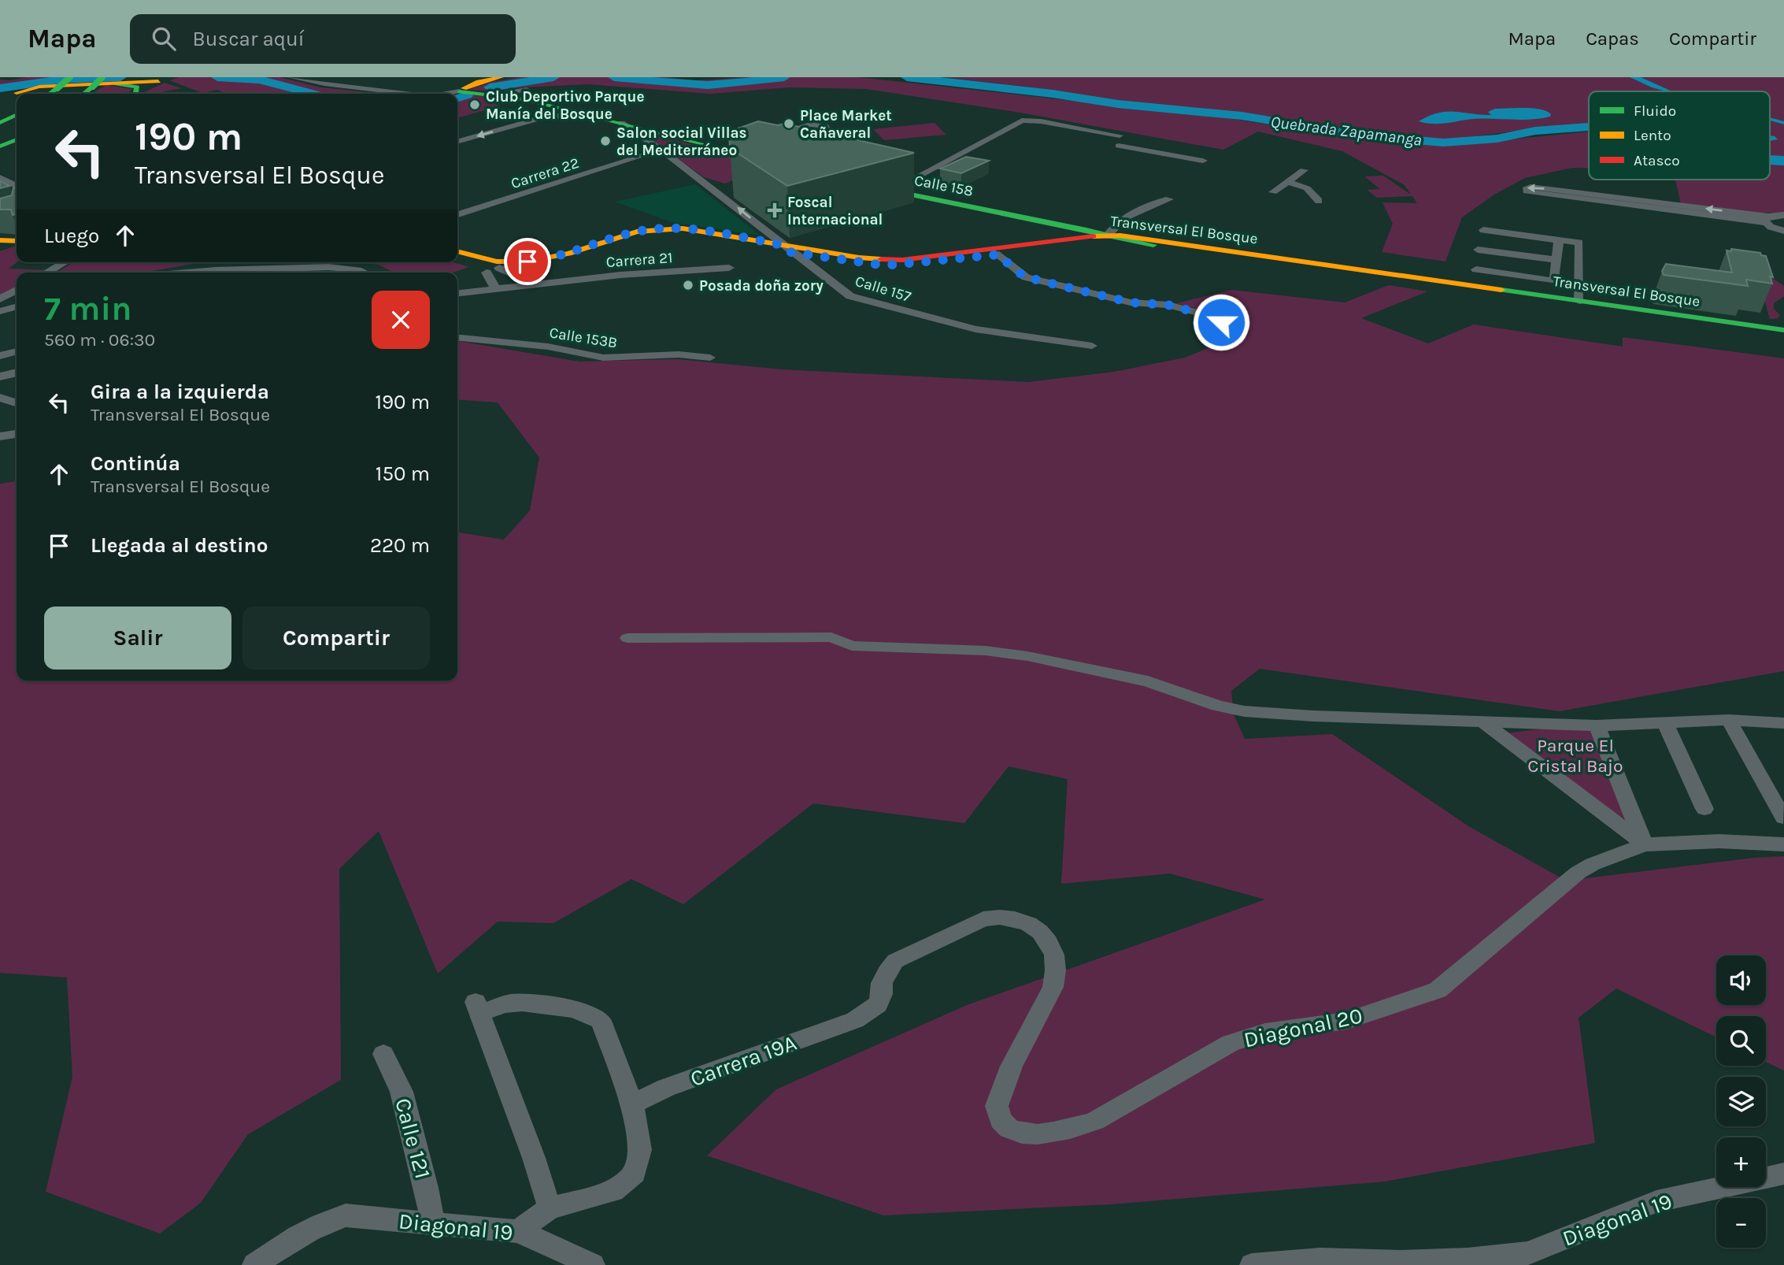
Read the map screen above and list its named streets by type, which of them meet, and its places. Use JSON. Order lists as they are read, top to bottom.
{
  "streets": {
    "main road": ["Calle 158", "Transversal El Bosque"],
    "street": [
      "Carrera 22",
      "Carrera 21",
      "Calle 157",
      "Calle 153B",
      "Diagonal 20",
      "Carrera 19A",
      "Calle 121",
      "Diagonal 19"
    ]
  },
  "crossings": [
    ["Calle 158", "Transversal El Bosque"],
    ["Transversal El Bosque", "Calle 157"],
    ["Diagonal 20", "Carrera 19A"],
    ["Calle 121", "Diagonal 19"]
  ],
  "one_way": ["Calle 157"],
  "water": ["Quebrada Zapamanga"],
  "parks": ["Parque El Cristal Bajo"],
  "places": {
    "other": [
      "Club Deportivo Parque Manía del Bosque",
      "Place Market Cañaveral",
      "Salon social Villas del Mediterráneo",
      "Posada doña zory"
    ],
    "health": ["Foscal Internacional"]
  },
  "legend": ["Fluido", "Lento", "Atasco"],
  "page": {
    "header": "Mapa",
    "search": "Buscar aquí",
    "nav": ["Mapa", "Capas", "Compartir"],
    "turn": ["190 m", "Transversal El Bosque"],
    "then": "Luego",
    "heading": ["7 min", "560 m · 06:30"],
    "list": [
      {
        "name": "Gira a la izquierda",
        "note": "Transversal El Bosque",
        "value": "190 m"
      },
      {
        "name": "Continúa",
        "note": "Transversal El Bosque",
        "value": "150 m"
      },
      {
        "name": "Llegada al destino",
        "value": "220 m"
      }
    ],
    "buttons": ["Salir", "Compartir"],
    "map_buttons": ["+", "−"]
  }
}
